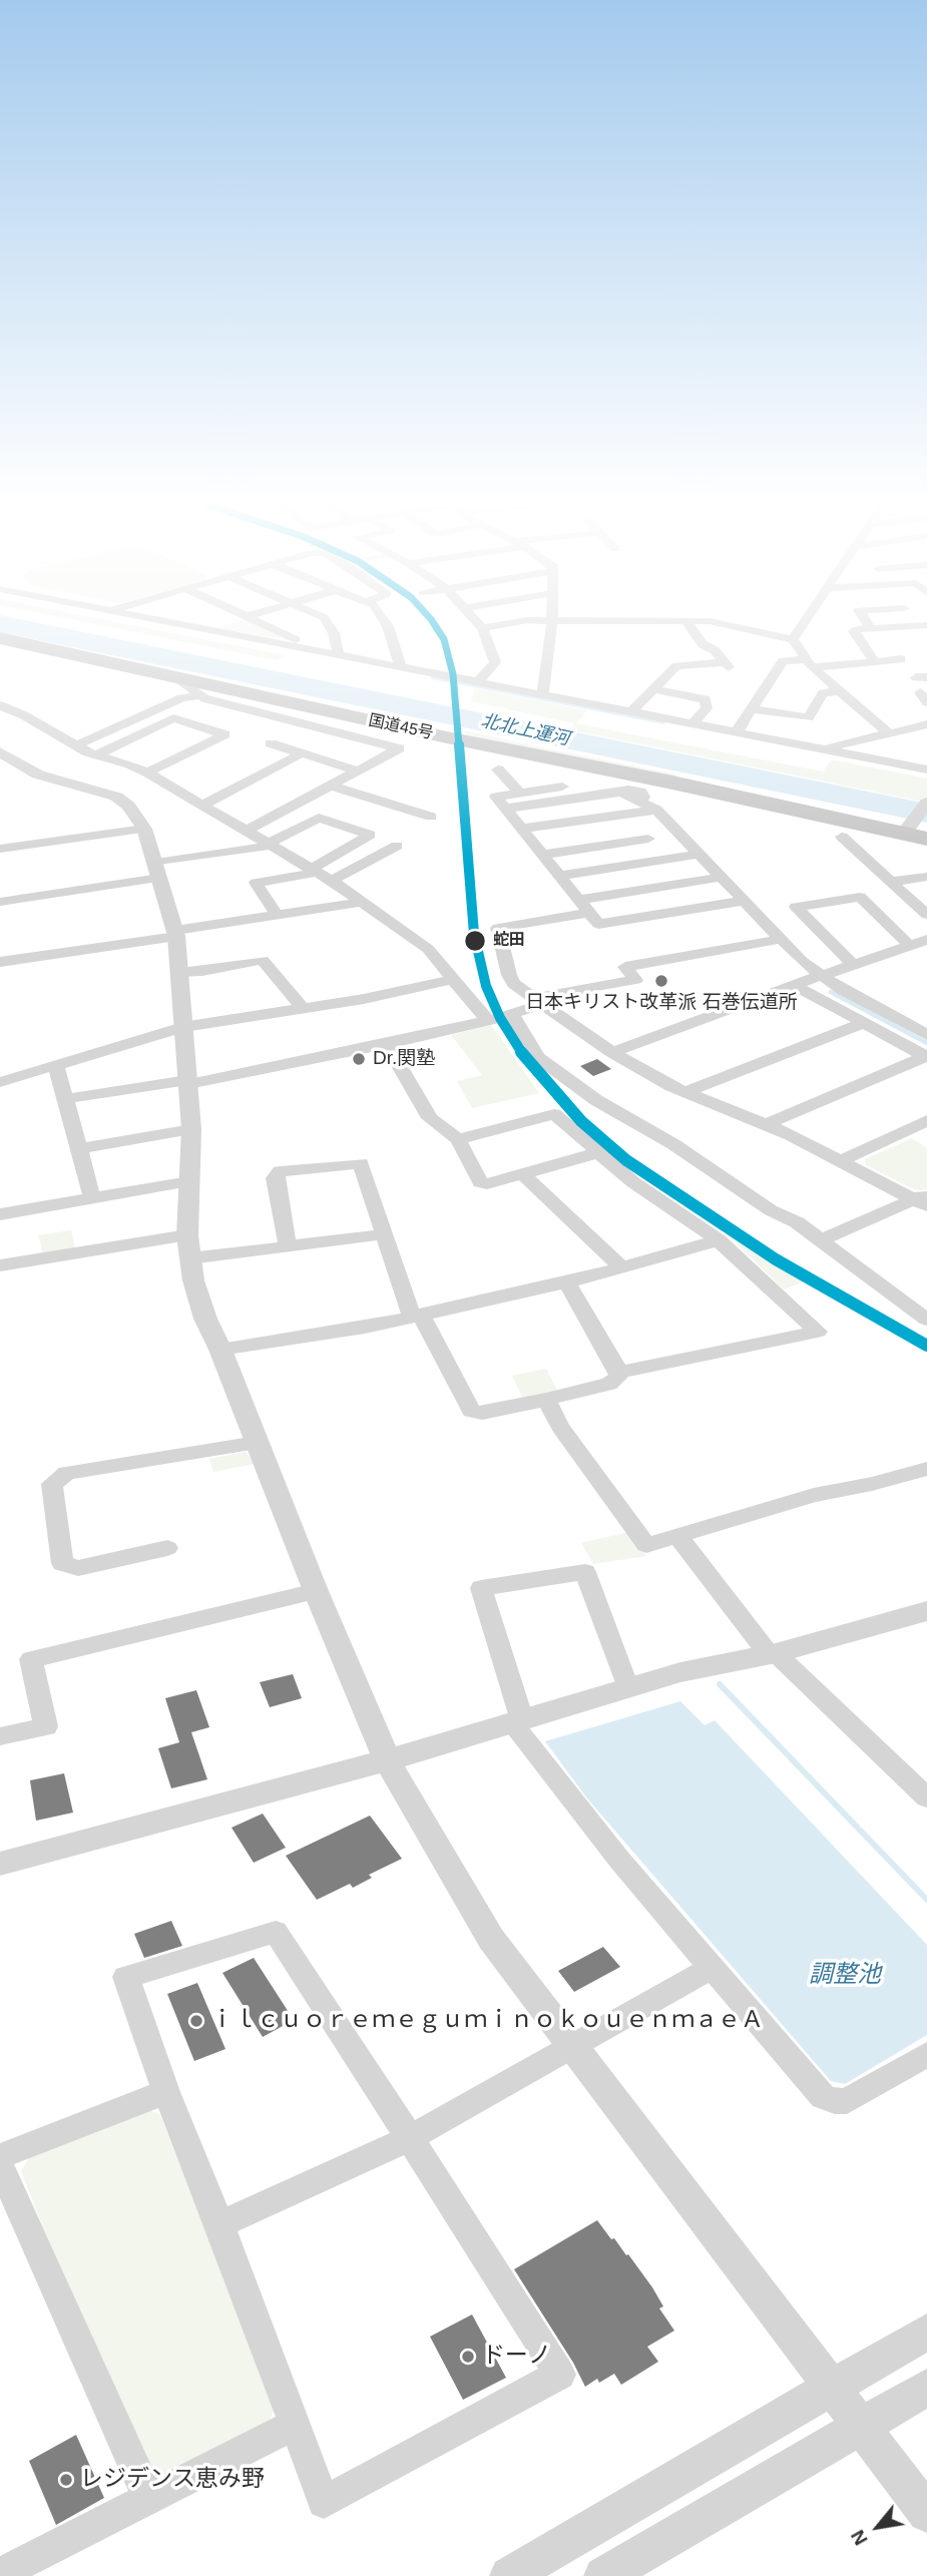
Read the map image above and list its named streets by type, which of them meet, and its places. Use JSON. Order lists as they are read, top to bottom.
{
  "streets": {
    "highway": ["国道45号"]
  },
  "water": ["北北上運河", "調整池"],
  "places": [
    "蛇田",
    "日本キリスト改革派 石巻伝道所",
    "Dr.関塾",
    "ｉｌｃｕｏｒｅｍｅｇｕｍｉｎｏｋｏｕｅｎｍａｅＡ",
    "ドーノ",
    "レジデンス恵み野"
  ],
  "north": "bottom left"
}
